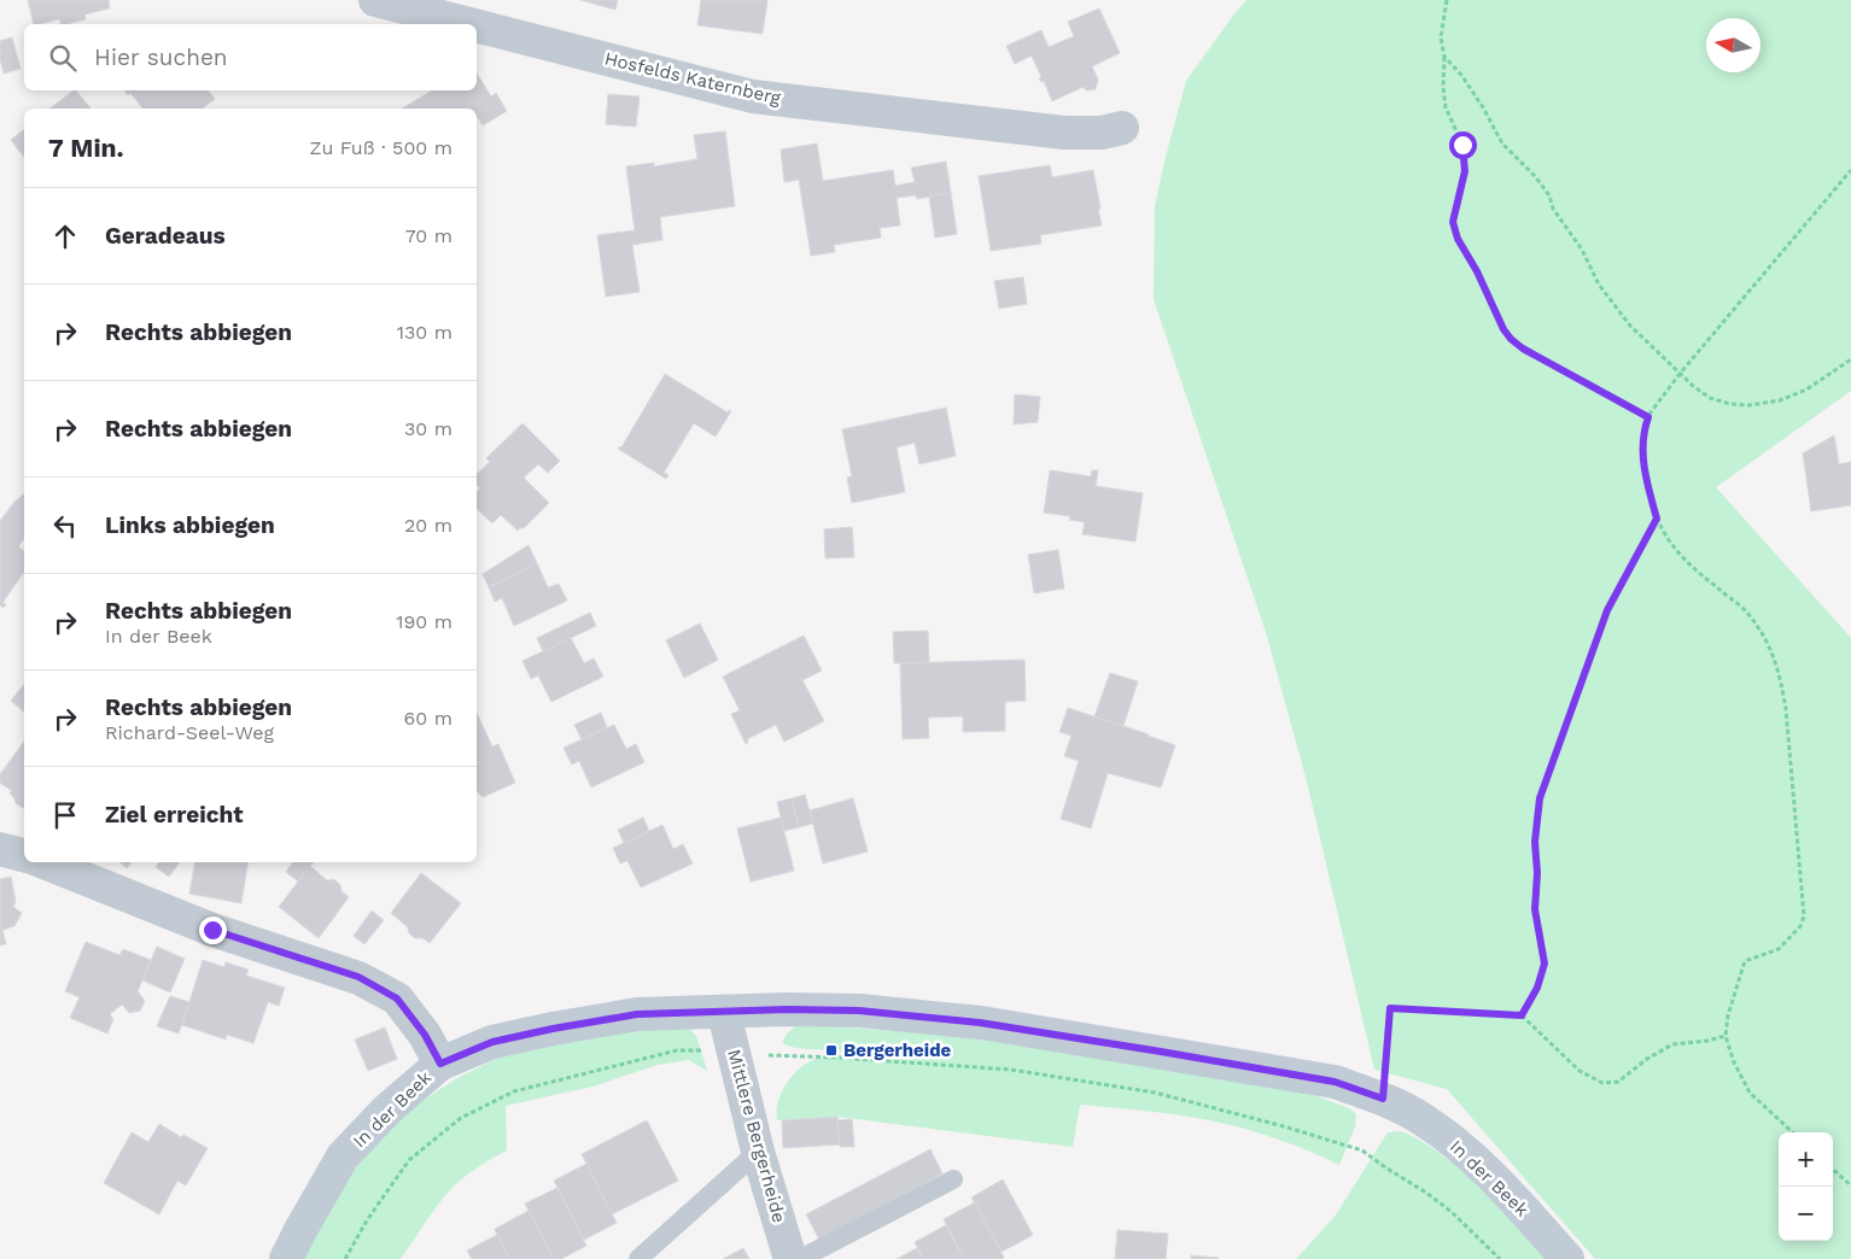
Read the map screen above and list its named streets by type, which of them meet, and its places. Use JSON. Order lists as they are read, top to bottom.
{
  "streets": {
    "street": ["Hosfelds Katernberg", "In der Beek", "Mittlere Bergerheide"]
  },
  "crossings": [
    ["In der Beek", "Mittlere Bergerheide"]
  ],
  "places": {
    "transit": ["Bergerheide"]
  },
  "north": "left",
  "page": {
    "search": "Hier suchen",
    "heading": ["7 Min.", "Zu Fuß · 500 m"],
    "list": [
      ["Geradeaus", "70 m"],
      ["Rechts abbiegen", "130 m"],
      ["Rechts abbiegen", "30 m"],
      ["Links abbiegen", "20 m"],
      ["Rechts abbiegen", "In der Beek", "190 m"],
      ["Rechts abbiegen", "Richard-Seel-Weg", "60 m"],
      "Ziel erreicht"
    ],
    "map_buttons": ["+", "−"]
  }
}
